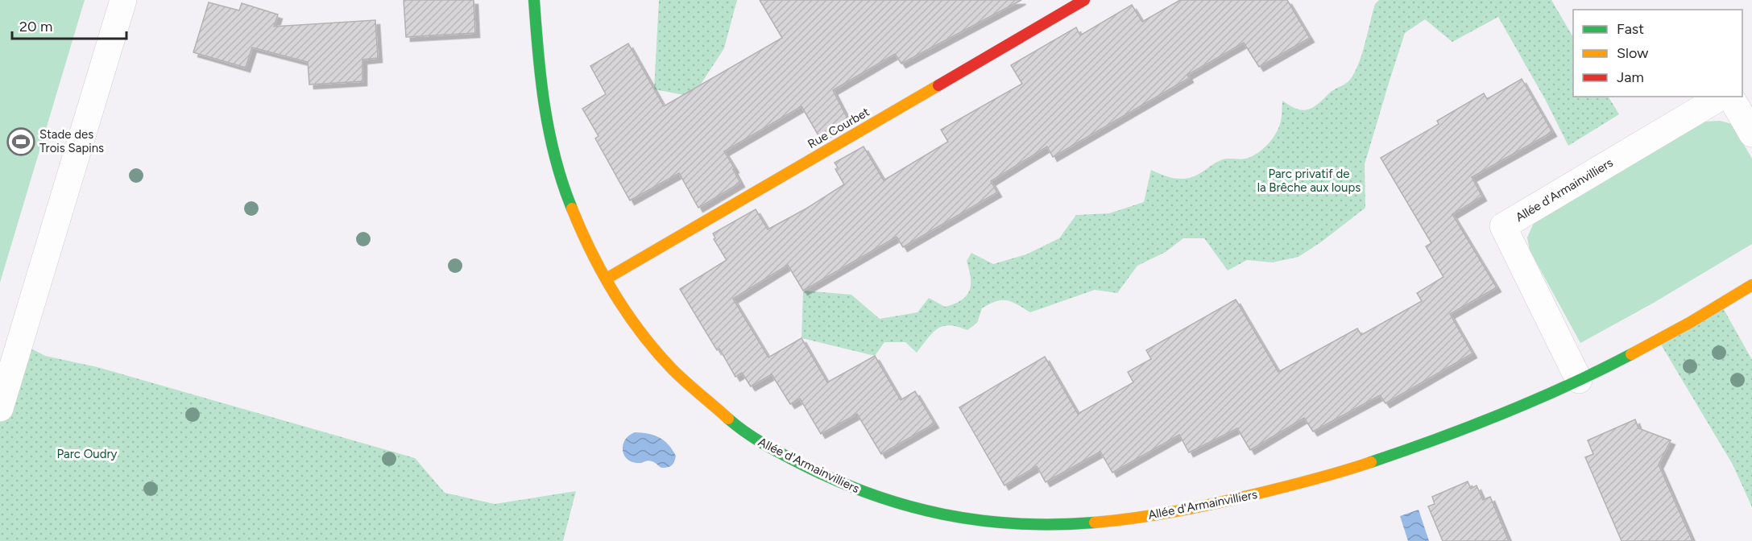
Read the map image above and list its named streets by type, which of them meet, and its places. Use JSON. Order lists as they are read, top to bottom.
{
  "streets": {
    "street": ["Rue Courbet", "Allée d'Armainvilliers"]
  },
  "crossings": [
    ["Rue Courbet", "Allée d'Armainvilliers"]
  ],
  "parks": ["Parc privatif de la Brêche aux loups", "Parc Oudry"],
  "places": {
    "sports": ["Stade des Trois Sapins"]
  },
  "legend": ["Fast", "Slow", "Jam"],
  "scale_bar": "20 m"
}
